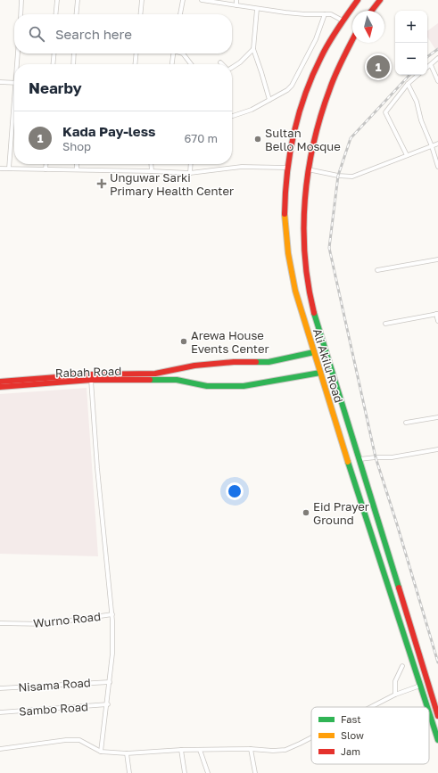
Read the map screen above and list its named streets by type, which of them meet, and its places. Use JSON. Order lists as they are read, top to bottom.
{
  "streets": {
    "main road": ["Ali Akilu Road", "Rabah Road"],
    "street": ["Wurno Road", "Nisama Road", "Sambo Road"]
  },
  "crossings": [
    ["Ali Akilu Road", "Rabah Road"]
  ],
  "places": {
    "other": ["Sultan Bello Mosque", "Arewa House Events Center", "Eid Prayer Ground"],
    "health": ["Unguwar Sarki Primary Health Center"]
  },
  "legend": ["Fast", "Slow", "Jam"],
  "north": "bottom",
  "page": {
    "map_buttons": ["+", "−"],
    "search": "Search here",
    "pins": "1",
    "heading": "Nearby",
    "list": [
      {
        "mark": "1",
        "name": "Kada Pay-less",
        "note": "Shop",
        "value": "670 m"
      }
    ]
  }
}
